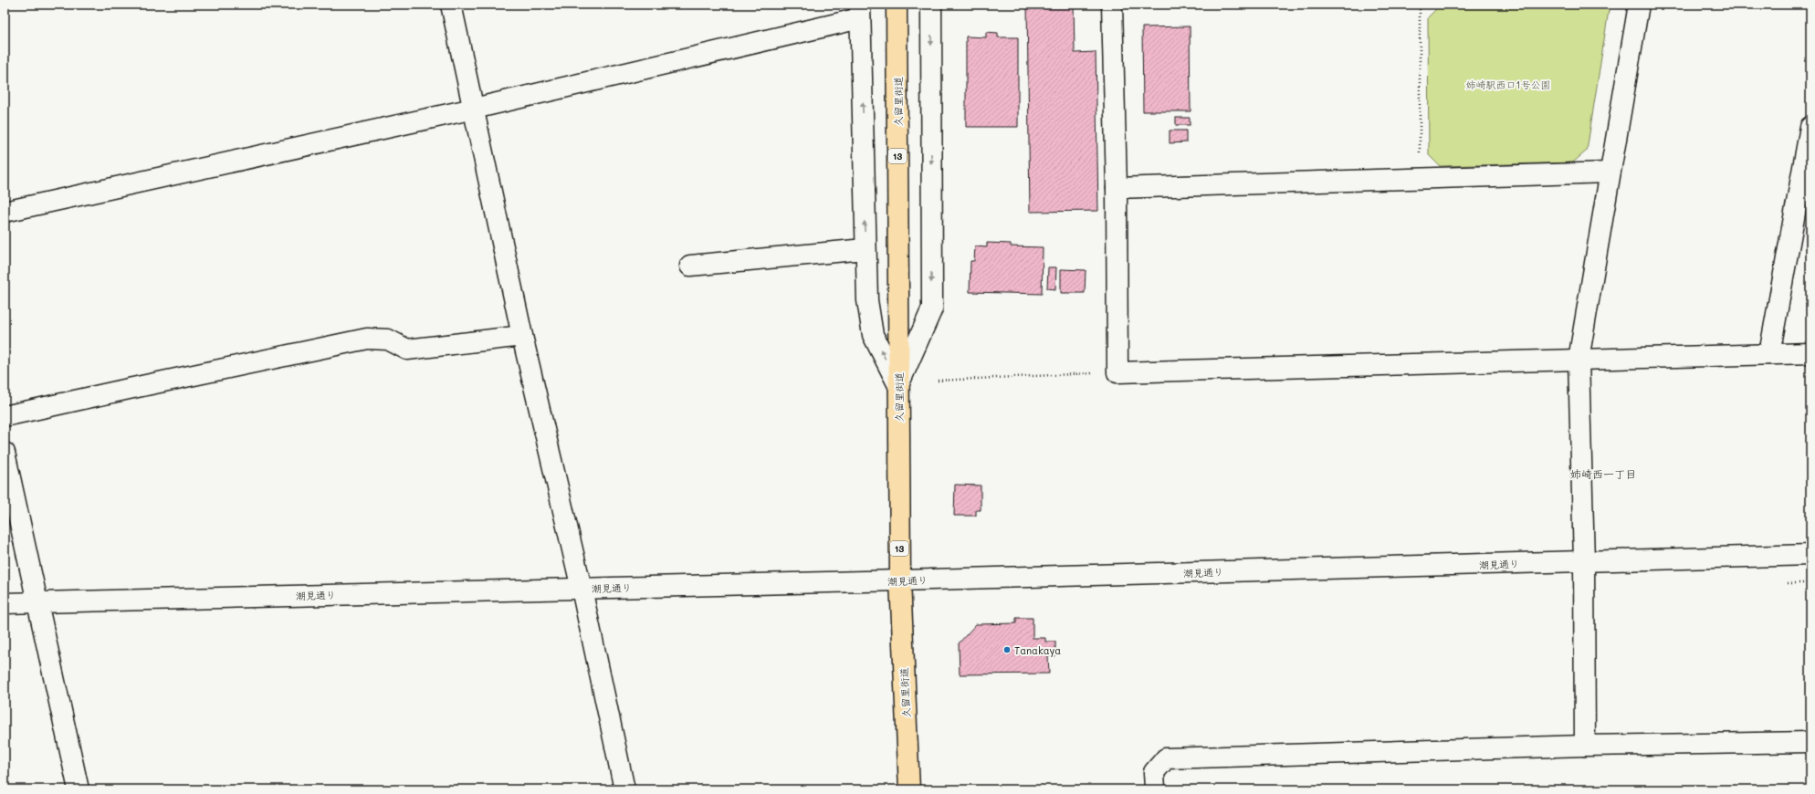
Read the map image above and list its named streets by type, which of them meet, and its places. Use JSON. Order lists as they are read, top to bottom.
{
  "streets": {
    "main road": ["久留里街道", "13"],
    "street": ["潮見通り"]
  },
  "crossings": [
    ["久留里街道", "潮見通り"]
  ],
  "districts": ["姉崎西一丁目"],
  "parks": ["姉崎駅西口1号公園"],
  "places": ["Tanakaya"]
}
